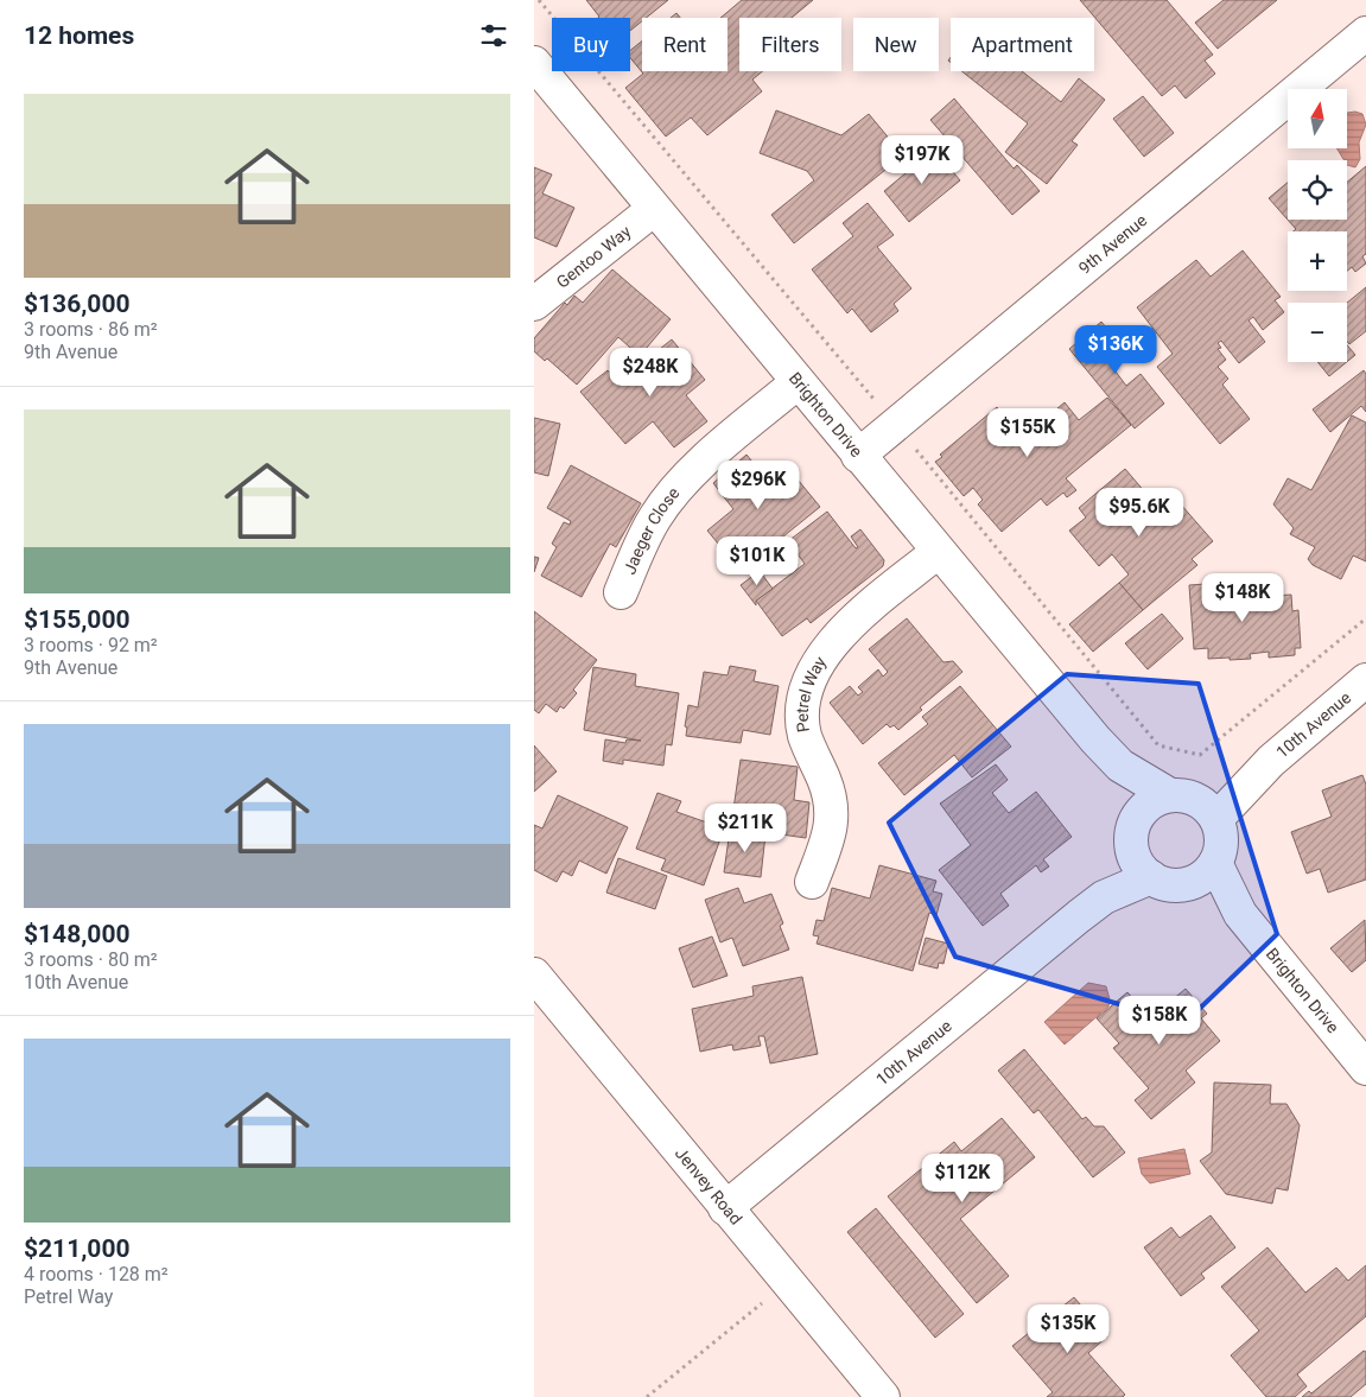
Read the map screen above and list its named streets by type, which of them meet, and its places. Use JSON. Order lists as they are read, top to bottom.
{
  "streets": {
    "street": [
      "9th Avenue",
      "Gentoo Way",
      "Brighton Drive",
      "Jaeger Close",
      "Petrel Way",
      "10th Avenue",
      "Jenvey Road"
    ]
  },
  "crossings": [
    ["9th Avenue", "Brighton Drive"],
    ["Gentoo Way", "Brighton Drive"],
    ["Brighton Drive", "Jaeger Close"],
    ["Brighton Drive", "Petrel Way"],
    ["Brighton Drive", "10th Avenue"],
    ["10th Avenue", "Jenvey Road"]
  ],
  "north": "top",
  "page": {
    "heading": "12 homes",
    "chip": [
      "Buy",
      "Rent",
      "Filters",
      "New",
      "Apartment"
    ],
    "list": [
      {
        "name": "$136,000",
        "note": "3 rooms · 86 m² · 9th Avenue"
      },
      {
        "name": "$155,000",
        "note": "3 rooms · 92 m² · 9th Avenue"
      },
      {
        "name": "$148,000",
        "note": "3 rooms · 80 m² · 10th Avenue"
      },
      {
        "name": "$211,000",
        "note": "4 rooms · 128 m² · Petrel Way"
      }
    ],
    "map_buttons": ["+", "−"],
    "price": [
      "$197K",
      "$136K",
      "$248K",
      "$155K",
      "$296K",
      "$95.6K",
      "$101K",
      "$148K",
      "$211K",
      "$158K",
      "$112K",
      "$135K"
    ]
  }
}
